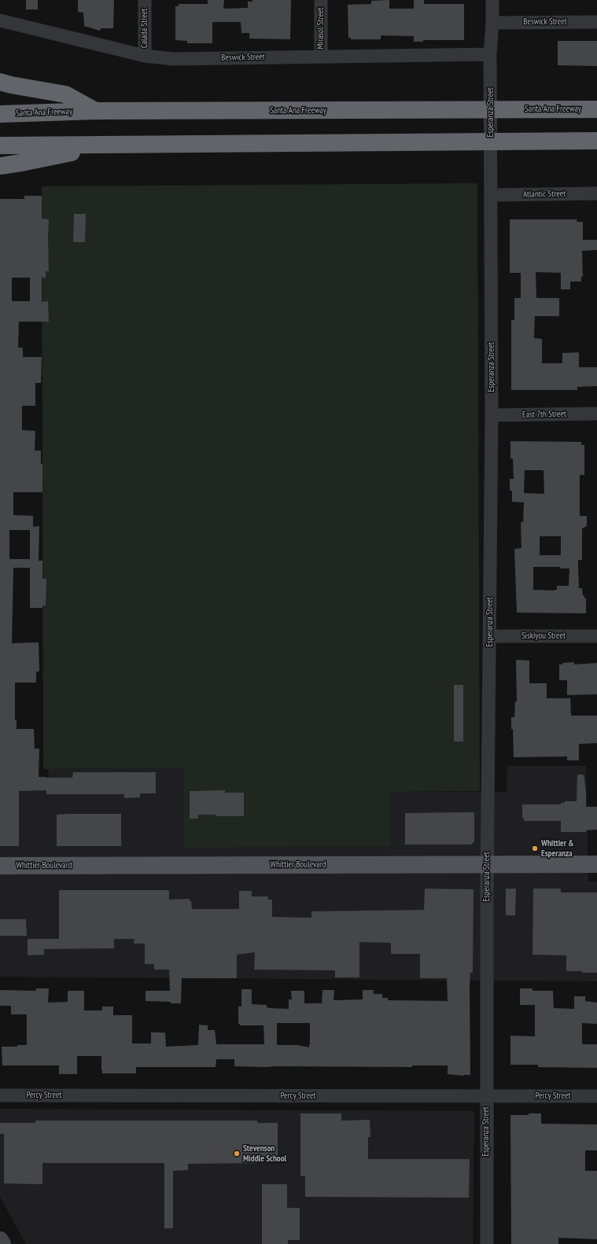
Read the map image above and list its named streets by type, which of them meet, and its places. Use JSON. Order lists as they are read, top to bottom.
{
  "streets": {
    "highway": ["Santa Ana Freeway"],
    "main road": ["Whittier Boulevard"],
    "street": [
      "Beswick Street",
      "Calada Street",
      "Mirasol Street",
      "Esperanza Street",
      "Atlantic Street",
      "East 7th Street",
      "Siskiyou Street",
      "Percy Street"
    ]
  },
  "crossings": [
    ["Beswick Street", "Calada Street"],
    ["Beswick Street", "Mirasol Street"],
    ["Beswick Street", "Esperanza Street"],
    ["Esperanza Street", "Atlantic Street"],
    ["Esperanza Street", "East 7th Street"],
    ["Esperanza Street", "Siskiyou Street"],
    ["Esperanza Street", "Whittier Boulevard"],
    ["Esperanza Street", "Percy Street"]
  ],
  "places": ["Whittier & Esperanza", "Stevenson Middle School"]
}
